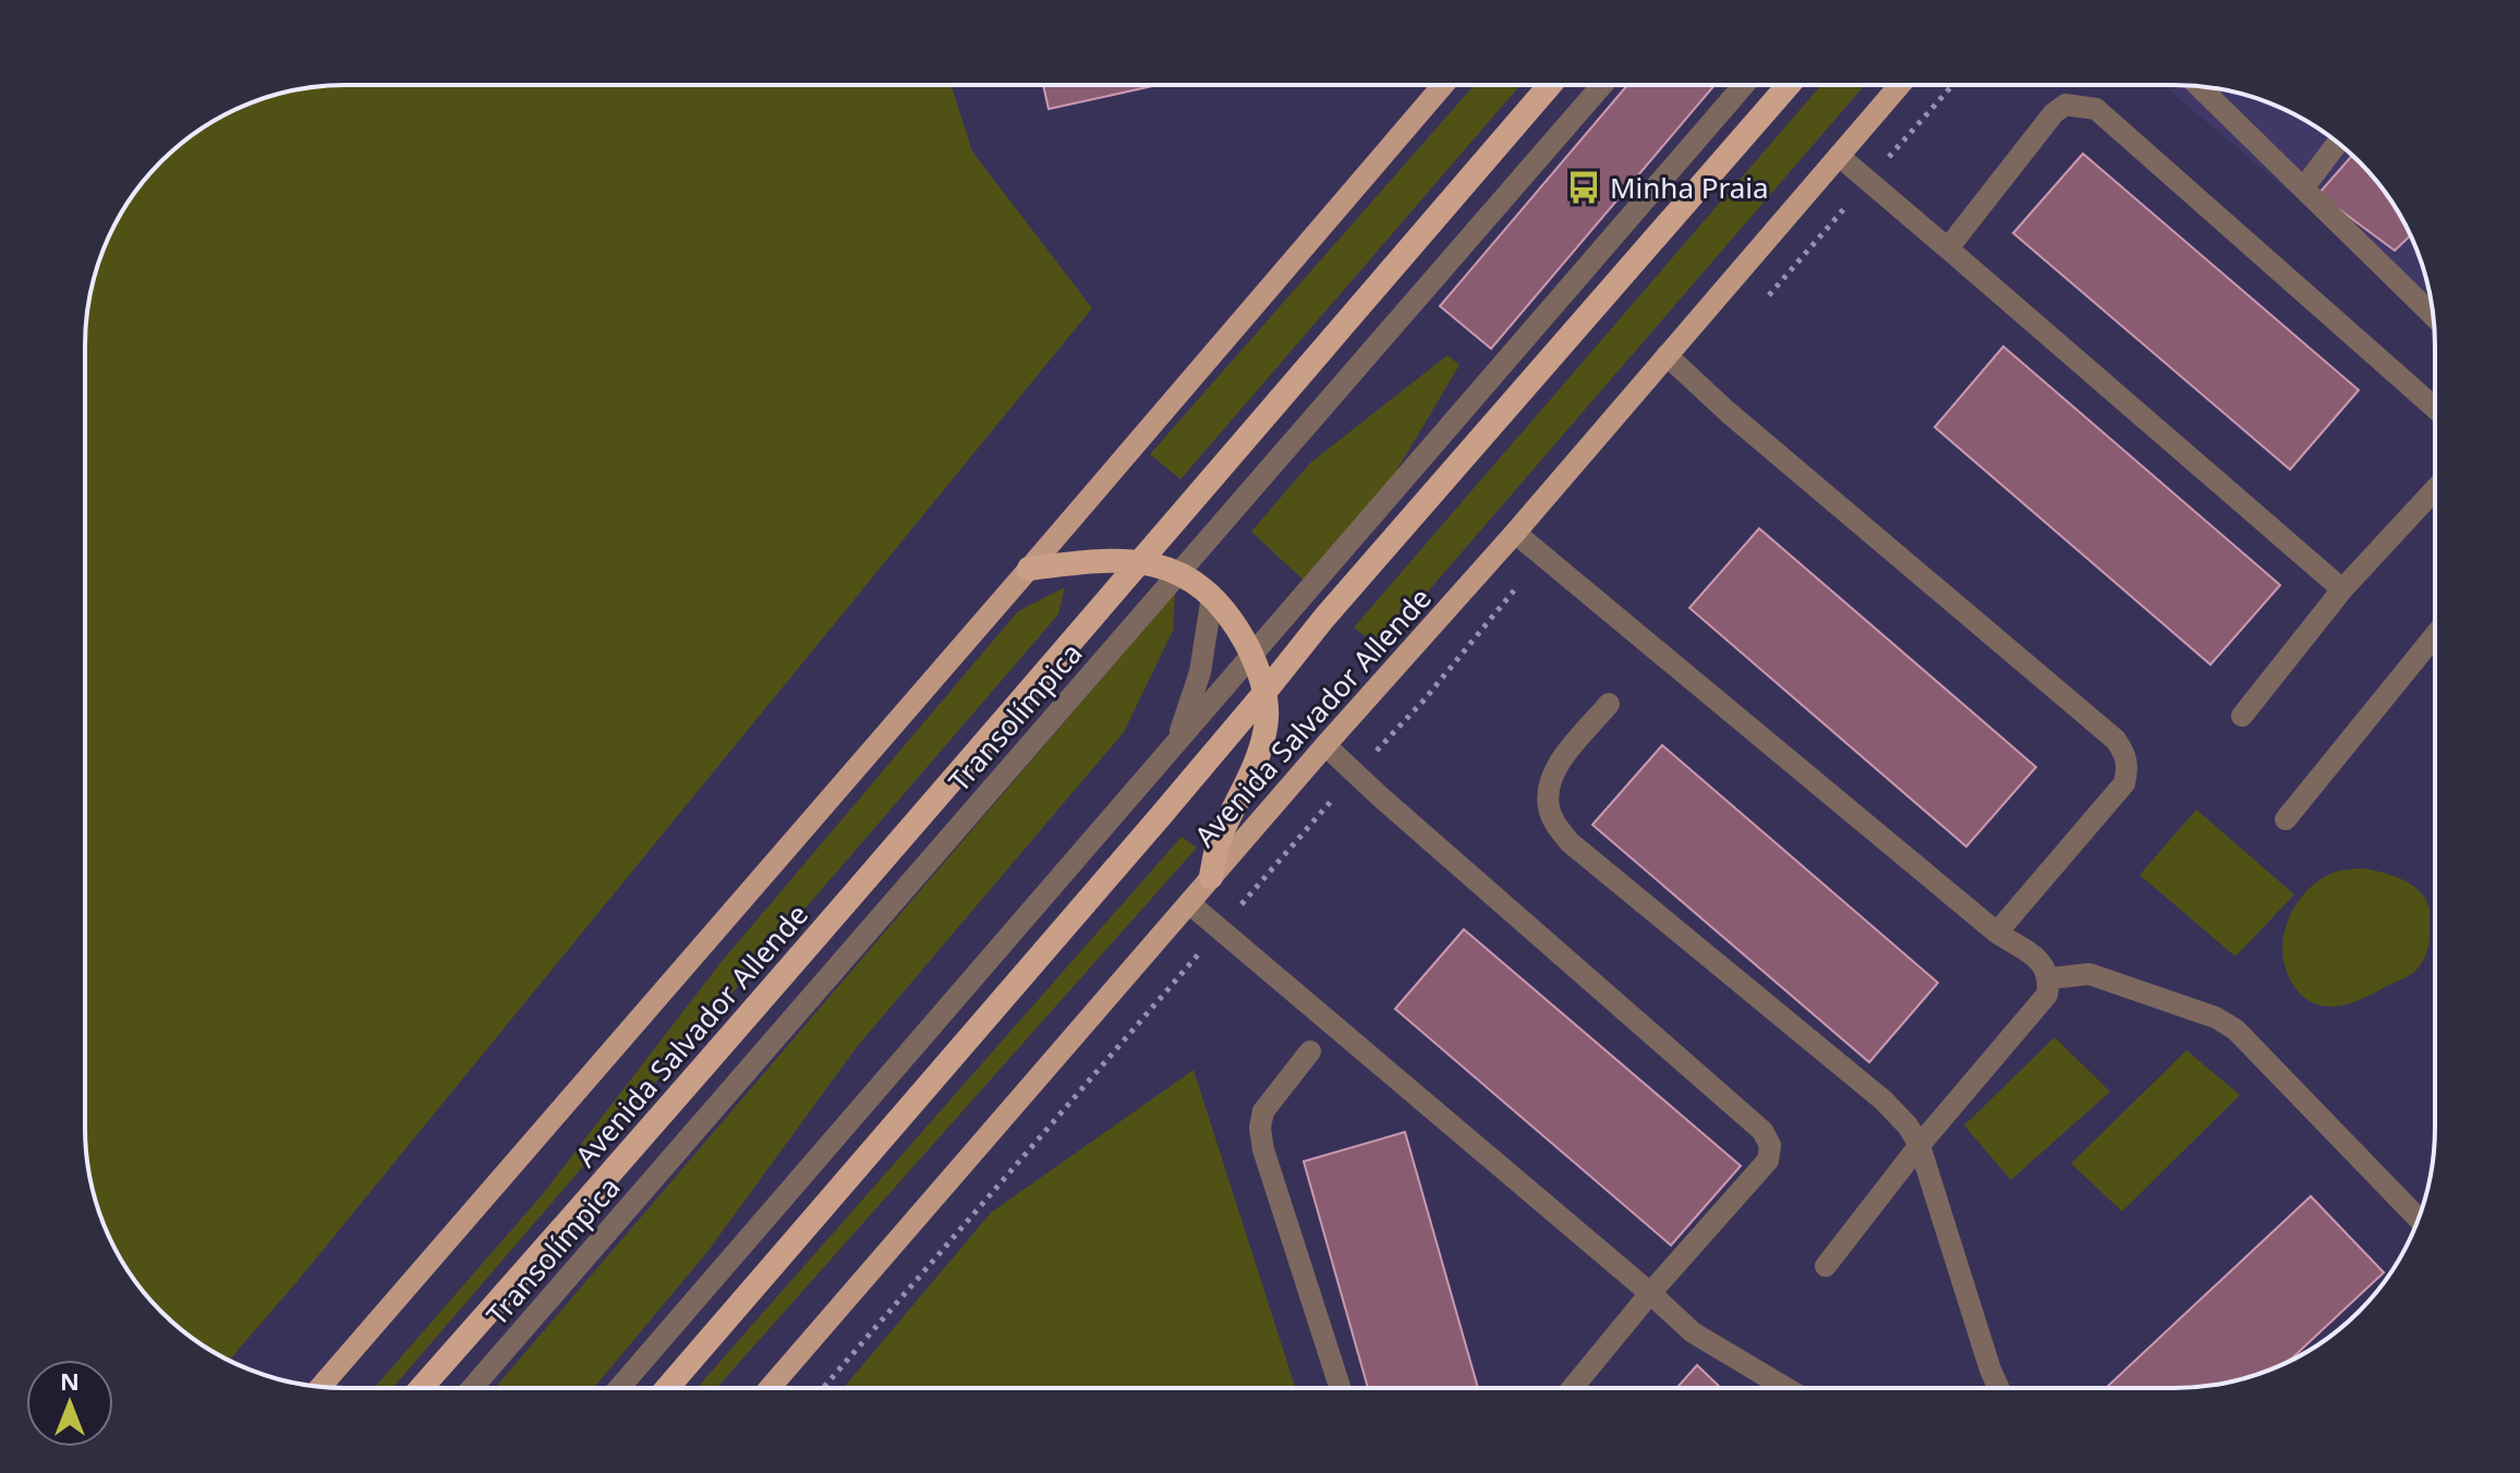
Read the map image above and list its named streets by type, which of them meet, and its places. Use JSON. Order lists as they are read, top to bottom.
{
  "streets": {
    "highway": ["Avenida Salvador Allende"],
    "lane": ["Transolímpica"]
  },
  "places": {
    "bus stop": ["Minha Praia"]
  },
  "north": "top"
}
